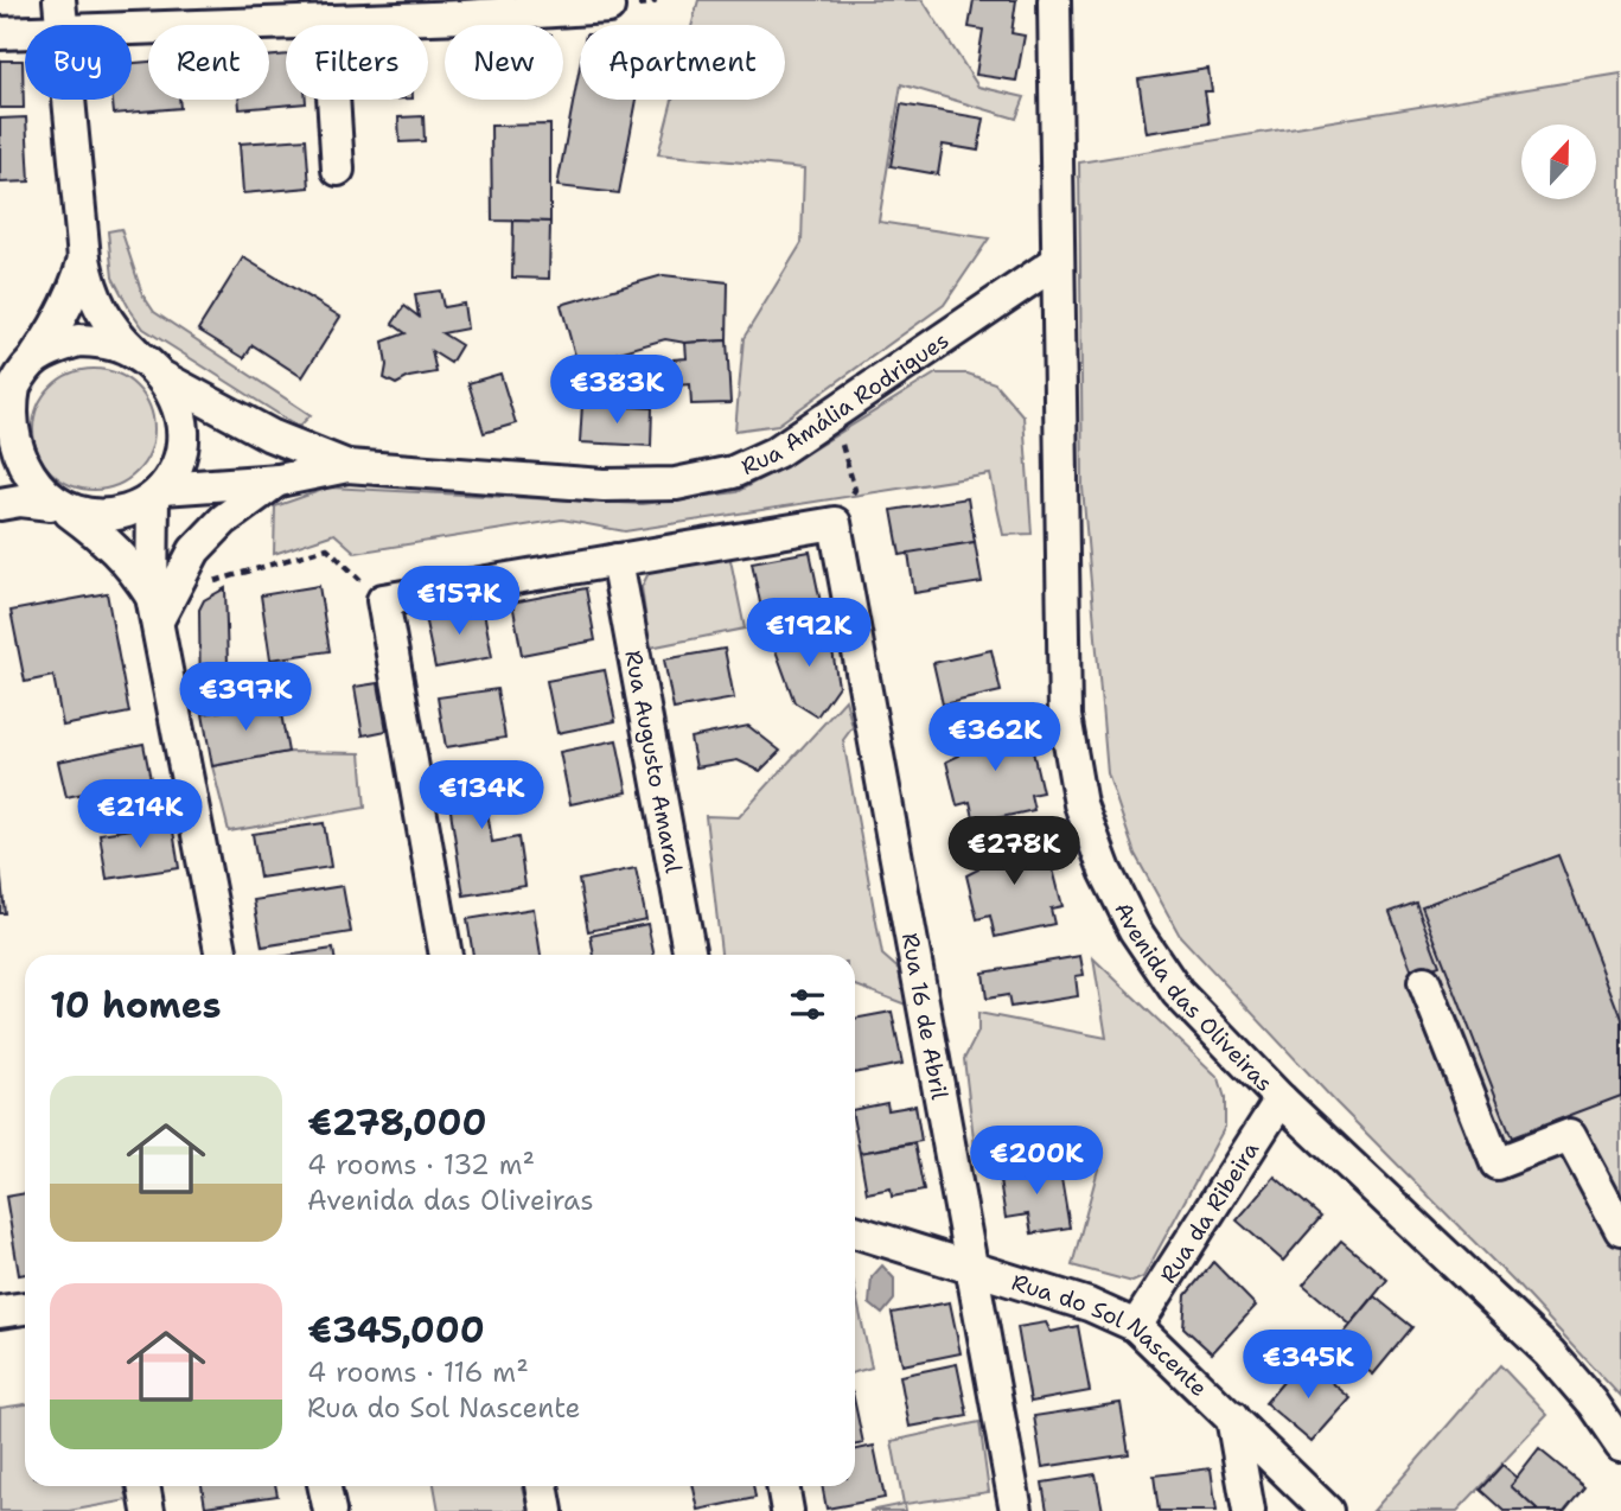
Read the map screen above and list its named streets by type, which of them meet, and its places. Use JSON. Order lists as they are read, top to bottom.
{
  "streets": {
    "street": [
      "Rua Amália Rodrigues",
      "Rua Augusto Amaral",
      "Avenida das Oliveiras",
      "Rua 16 de Abril",
      "Rua da Ribeira",
      "Rua do Sol Nascente"
    ]
  },
  "crossings": [
    ["Rua Amália Rodrigues", "Avenida das Oliveiras"],
    ["Avenida das Oliveiras", "Rua da Ribeira"],
    ["Rua 16 de Abril", "Rua do Sol Nascente"],
    ["Rua da Ribeira", "Rua do Sol Nascente"]
  ],
  "north": "top",
  "page": {
    "chip": [
      "Buy",
      "Rent",
      "Filters",
      "New",
      "Apartment"
    ],
    "price": [
      "€383K",
      "€157K",
      "€192K",
      "€397K",
      "€362K",
      "€134K",
      "€214K",
      "€278K",
      "€200K",
      "€345K"
    ],
    "heading": "10 homes",
    "list": [
      {
        "name": "€278,000",
        "note": "4 rooms · 132 m² · Avenida das Oliveiras"
      },
      {
        "name": "€345,000",
        "note": "4 rooms · 116 m² · Rua do Sol Nascente"
      }
    ]
  }
}
